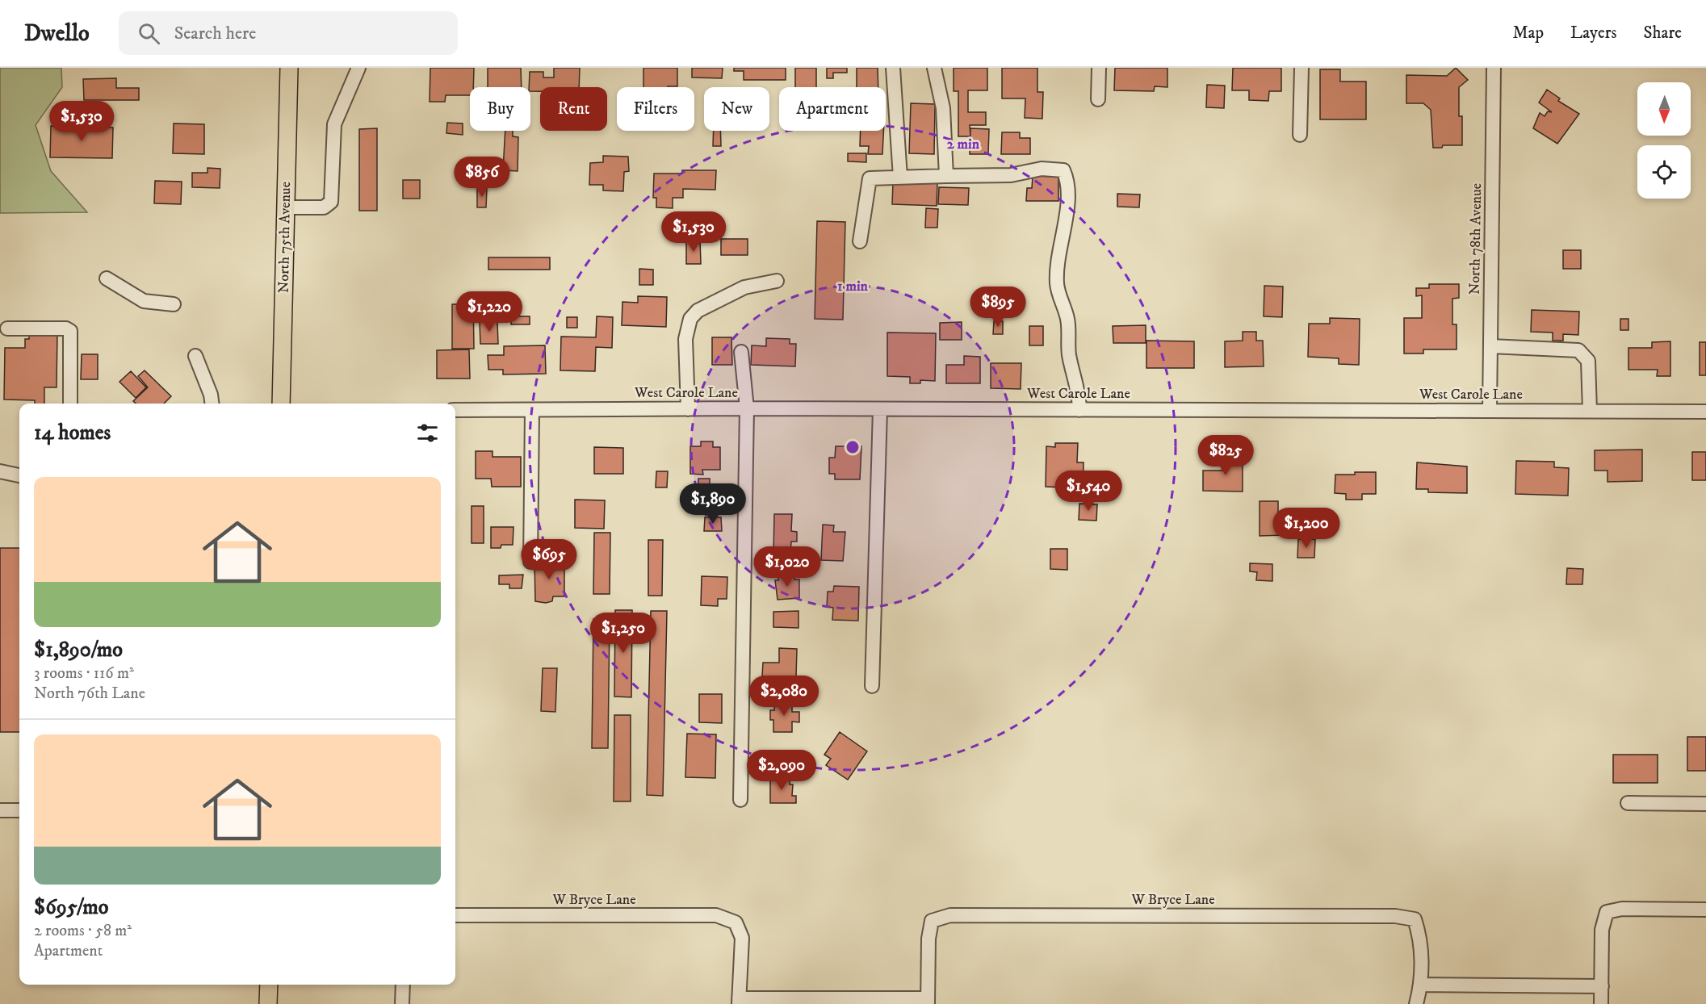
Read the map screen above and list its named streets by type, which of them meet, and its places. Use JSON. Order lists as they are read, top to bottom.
{
  "streets": {
    "main road": ["North 75th Avenue"],
    "street": ["North 78th Avenue", "West Carole Lane", "W Bryce Lane"]
  },
  "crossings": [
    ["North 78th Avenue", "West Carole Lane"]
  ],
  "north": "bottom",
  "page": {
    "header": "Dwello",
    "search": "Search here",
    "nav": ["Map", "Layers", "Share"],
    "chip": [
      "Buy",
      "Rent",
      "Filters",
      "New",
      "Apartment"
    ],
    "price": [
      "$1,530",
      "$856",
      "$1,530",
      "$895",
      "$1,220",
      "$825",
      "$1,540",
      "$1,890",
      "$1,200",
      "$695",
      "$1,020",
      "$1,250",
      "$2,080",
      "$2,090"
    ],
    "heading": "14 homes",
    "list": [
      {
        "name": "$1,890/mo",
        "note": "3 rooms · 116 m² · North 76th Lane"
      },
      {
        "name": "$695/mo",
        "note": "2 rooms · 58 m² · Apartment"
      }
    ]
  },
  "rings": ["2 min", "1 min"]
}
